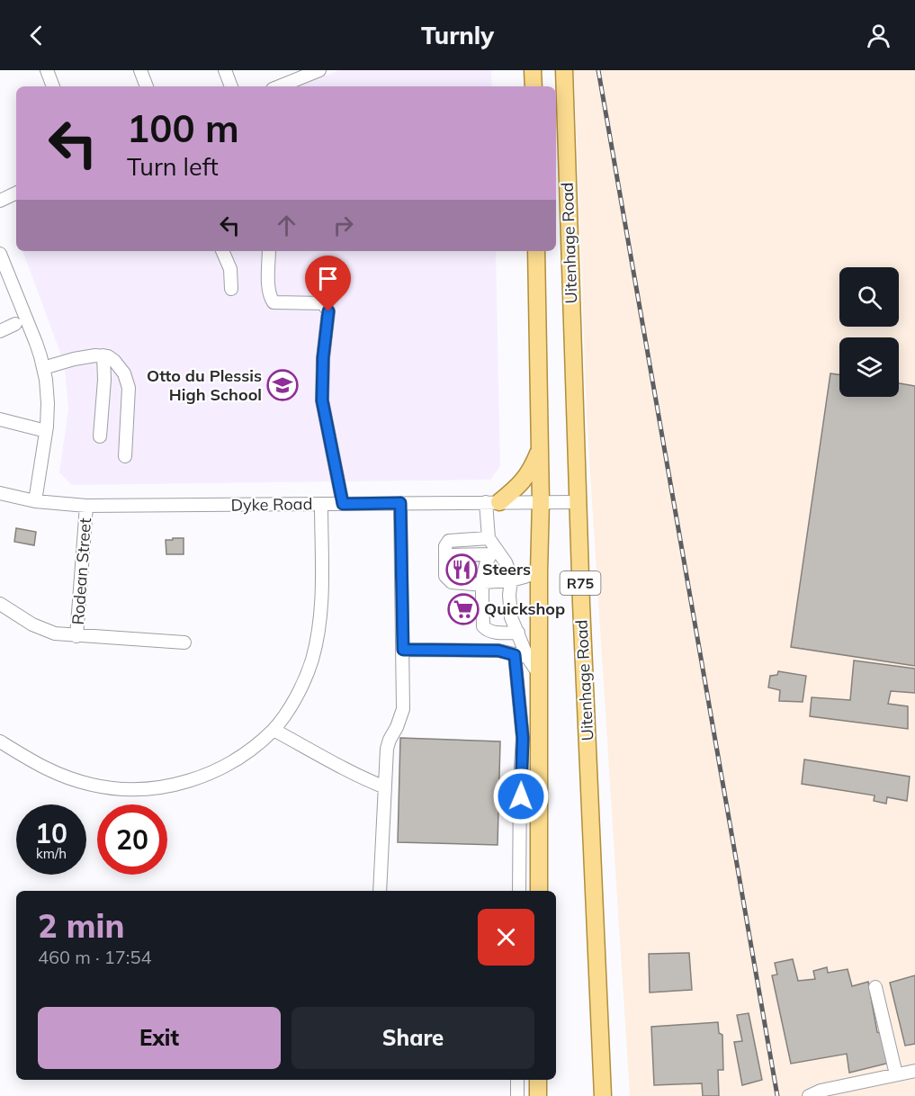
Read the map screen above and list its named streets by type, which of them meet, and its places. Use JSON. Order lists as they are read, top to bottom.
{
  "streets": {
    "main road": ["Uitenhage Road", "R75"],
    "street": ["Dyke Road", "Rodean Street"]
  },
  "crossings": [
    ["Uitenhage Road", "Dyke Road"],
    ["Dyke Road", "Rodean Street"]
  ],
  "places": {
    "school or university": ["Otto du Plessis High School"],
    "restaurant": ["Steers"],
    "supermarket": ["Quickshop"]
  },
  "page": {
    "header": "Turnly",
    "turn": ["100 m", "Turn left"],
    "speed": "10 km/h",
    "limit": "20",
    "heading": ["2 min", "460 m · 17:54"],
    "buttons": ["Exit", "Share"]
  }
}
